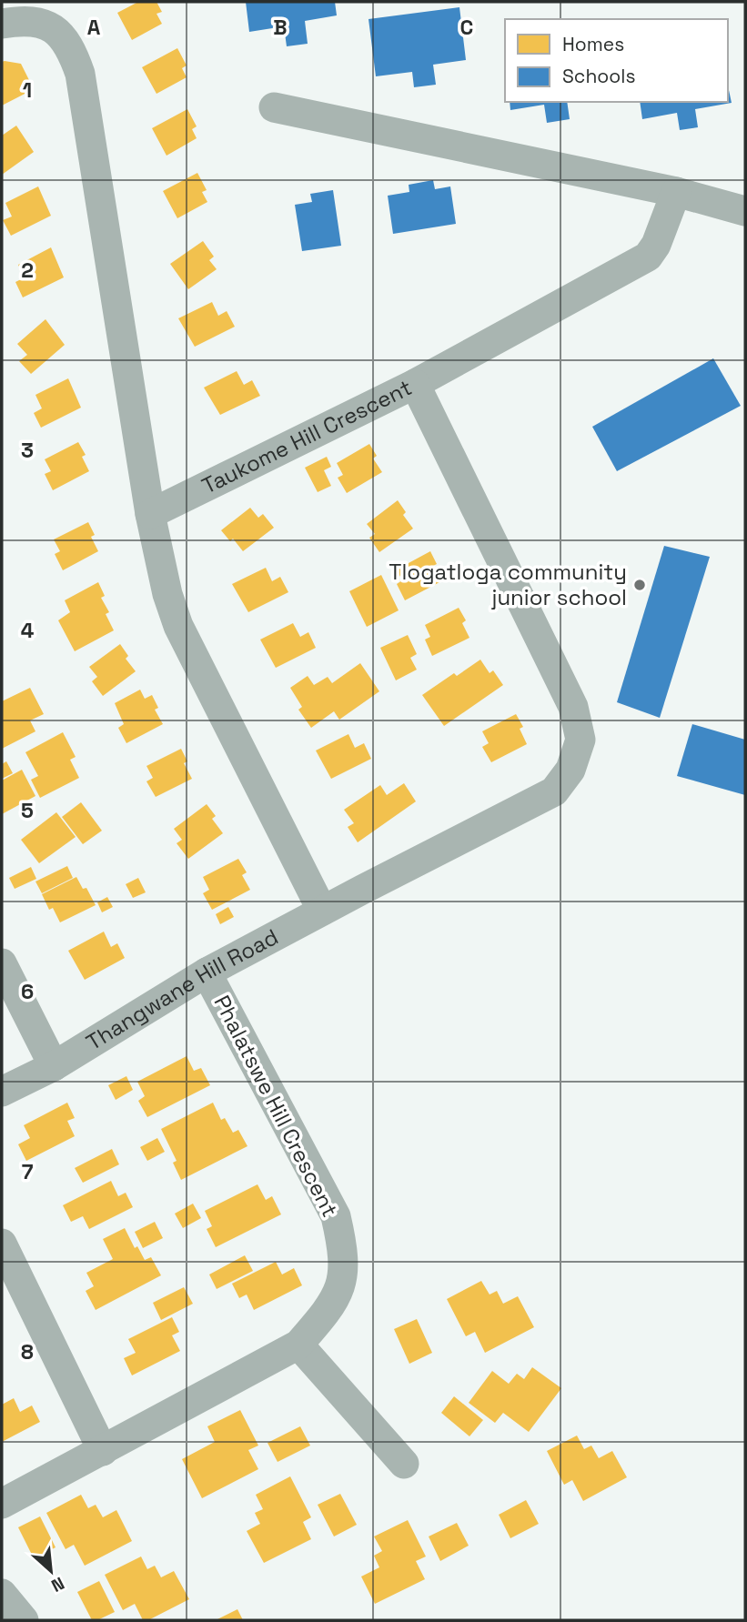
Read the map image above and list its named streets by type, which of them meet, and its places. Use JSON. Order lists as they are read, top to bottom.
{
  "streets": {
    "street": ["Taukome Hill Crescent", "Thangwane Hill Road", "Phalatswe Hill Crescent"]
  },
  "crossings": [
    ["Taukome Hill Crescent", "Thangwane Hill Road"],
    ["Thangwane Hill Road", "Phalatswe Hill Crescent"]
  ],
  "places": ["Tlogatloga community junior school"],
  "legend": ["Homes", "Schools"],
  "north": "bottom right",
  "grid": {
    "columns": ["A", "B", "C"],
    "rows": [
      "1",
      "2",
      "3",
      "4",
      "5",
      "6",
      "7",
      "8"
    ]
  }
}
